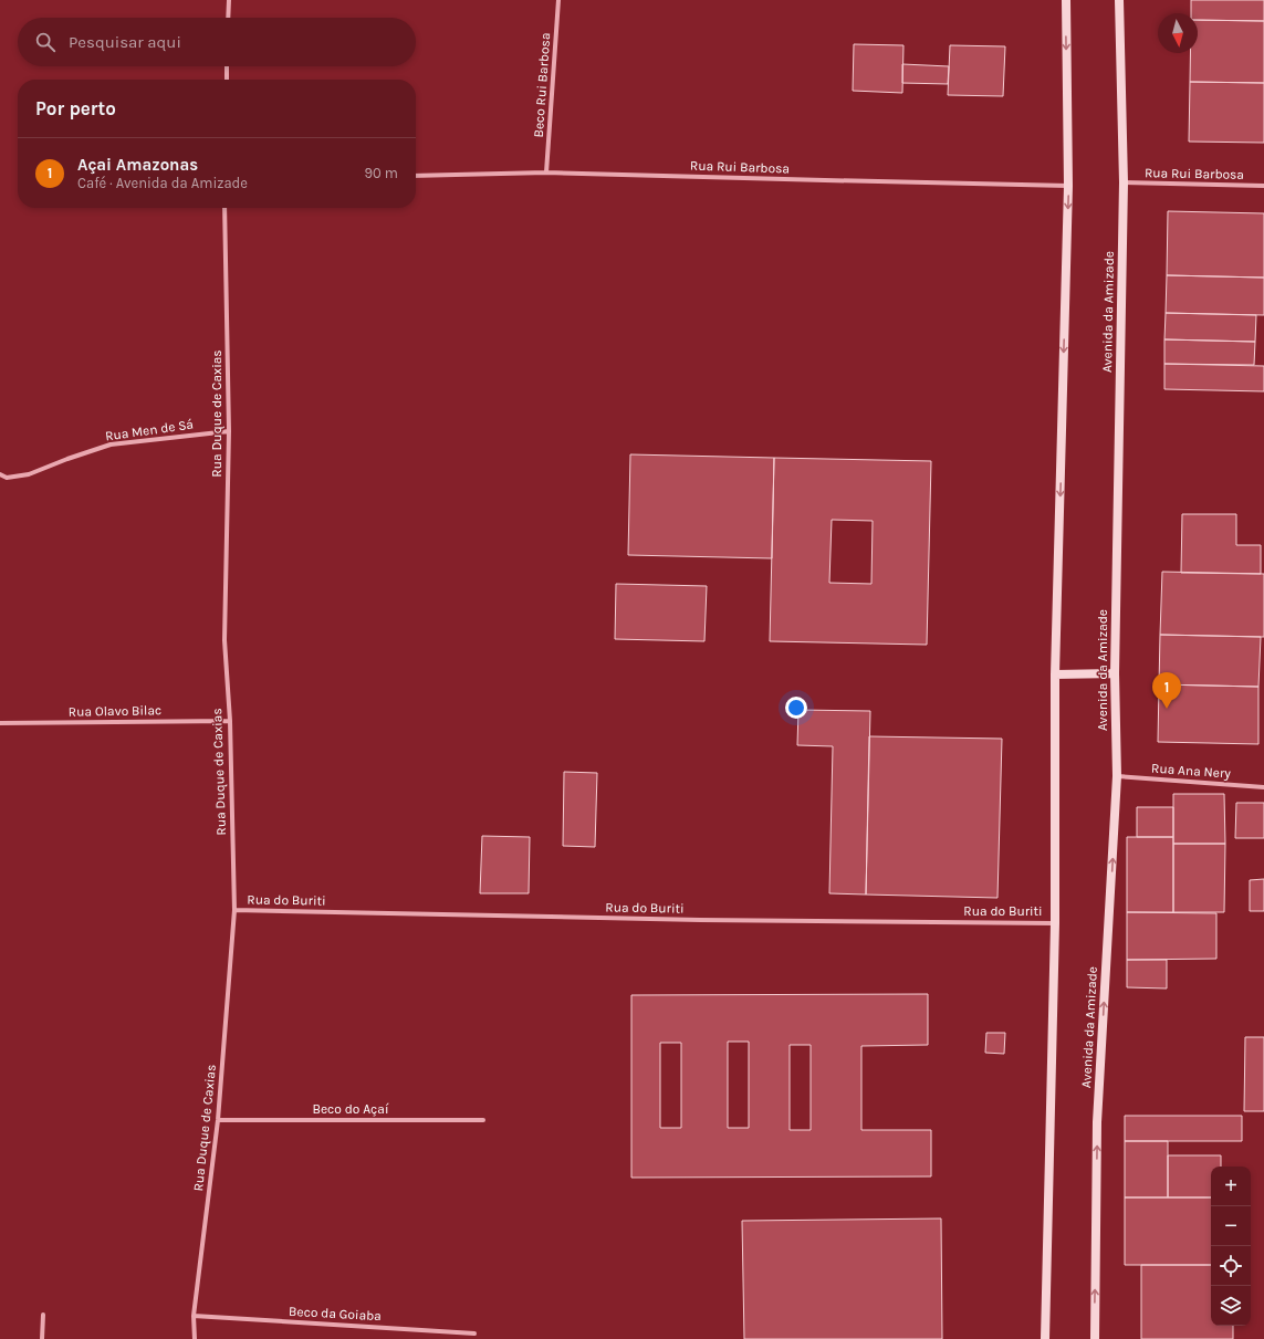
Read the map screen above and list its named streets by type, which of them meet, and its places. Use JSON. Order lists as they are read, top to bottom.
{
  "streets": {
    "main road": ["Avenida da Amizade"],
    "street": [
      "Beco Rui Barbosa",
      "Rua Rui Barbosa",
      "Rua Duque de Caxias",
      "Rua Men de Sá",
      "Rua Olavo Bilac",
      "Rua Ana Nery",
      "Rua do Buriti",
      "Beco do Açaí",
      "Beco da Goiaba"
    ]
  },
  "crossings": [
    ["Beco Rui Barbosa", "Rua Rui Barbosa"],
    ["Rua Rui Barbosa", "Avenida da Amizade"],
    ["Avenida da Amizade", "Rua Ana Nery"],
    ["Rua Duque de Caxias", "Rua Men de Sá"],
    ["Rua Duque de Caxias", "Rua Olavo Bilac"],
    ["Rua Duque de Caxias", "Rua do Buriti"],
    ["Rua Duque de Caxias", "Beco do Açaí"],
    ["Rua Duque de Caxias", "Beco da Goiaba"]
  ],
  "north": "bottom",
  "page": {
    "search": "Pesquisar aqui",
    "heading": "Por perto",
    "list": [
      {
        "mark": "1",
        "name": "Açai Amazonas",
        "note": "Café · Avenida da Amizade",
        "value": "90 m"
      }
    ],
    "pins": "1",
    "map_buttons": ["+", "−"]
  }
}
